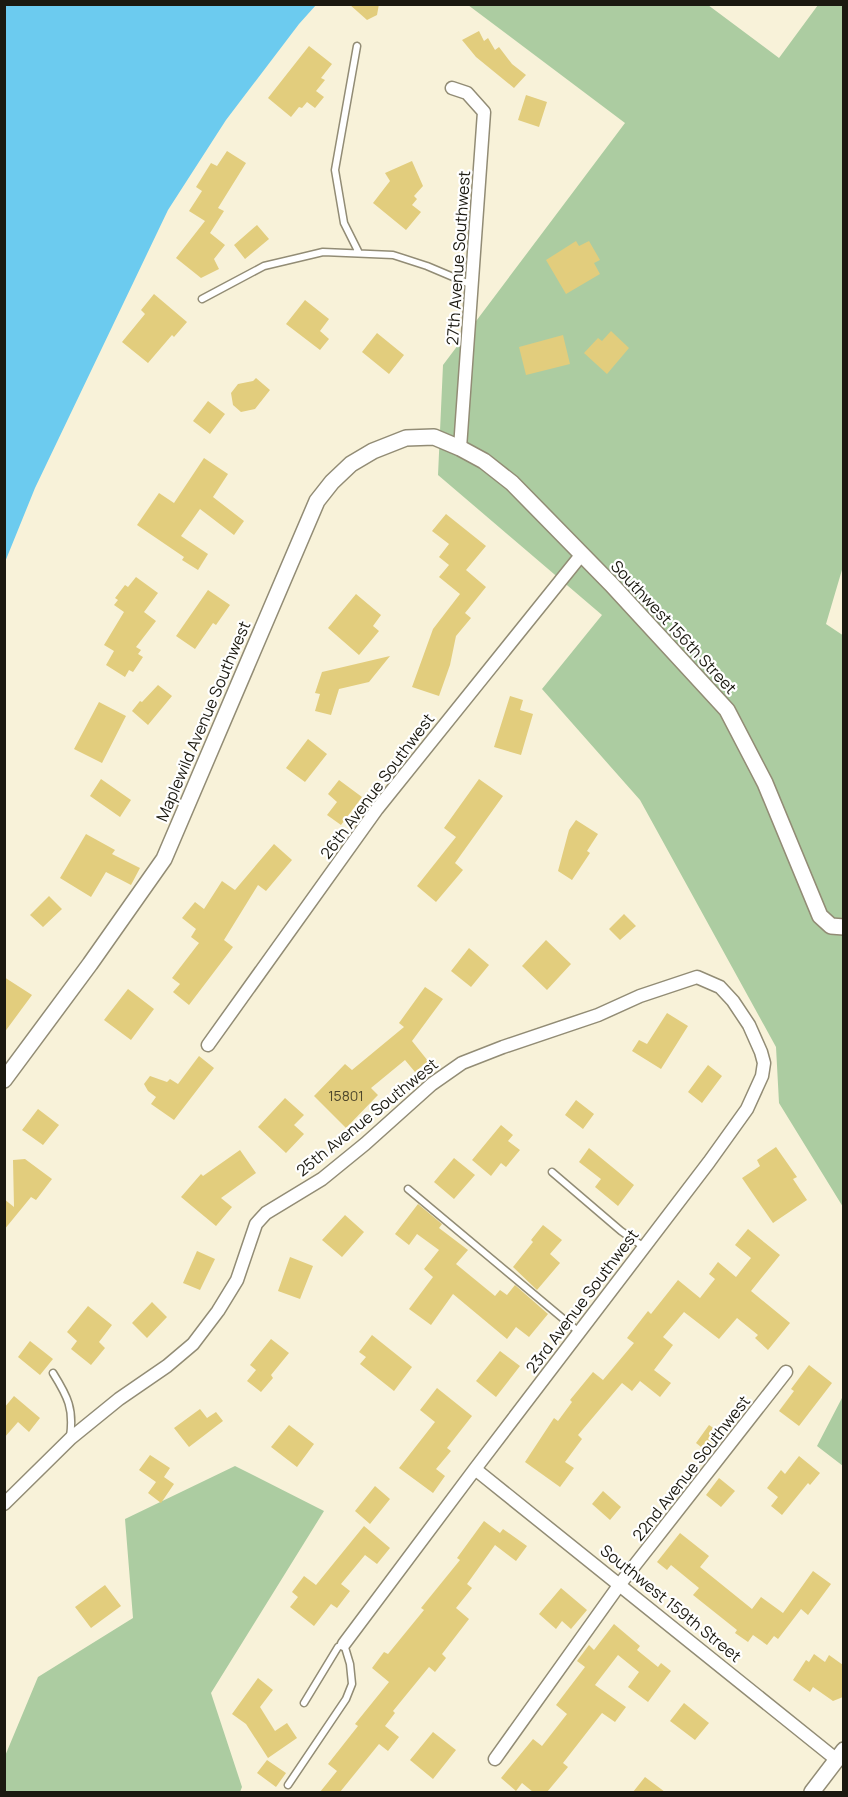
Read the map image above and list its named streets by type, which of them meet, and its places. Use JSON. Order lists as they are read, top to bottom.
{
  "streets": {
    "street": [
      "27th Avenue Southwest",
      "Southwest 156th Street",
      "Maplewild Avenue Southwest",
      "26th Avenue Southwest",
      "25th Avenue Southwest",
      "23rd Avenue Southwest",
      "22nd Avenue Southwest",
      "Southwest 159th Street"
    ]
  },
  "crossings": [
    ["27th Avenue Southwest", "Southwest 156th Street"],
    ["27th Avenue Southwest", "Maplewild Avenue Southwest"],
    ["Southwest 156th Street", "Maplewild Avenue Southwest"],
    ["Southwest 156th Street", "26th Avenue Southwest"],
    ["25th Avenue Southwest", "23rd Avenue Southwest"],
    ["23rd Avenue Southwest", "Southwest 159th Street"],
    ["22nd Avenue Southwest", "Southwest 159th Street"]
  ],
  "house_numbers": ["15801"]
}
